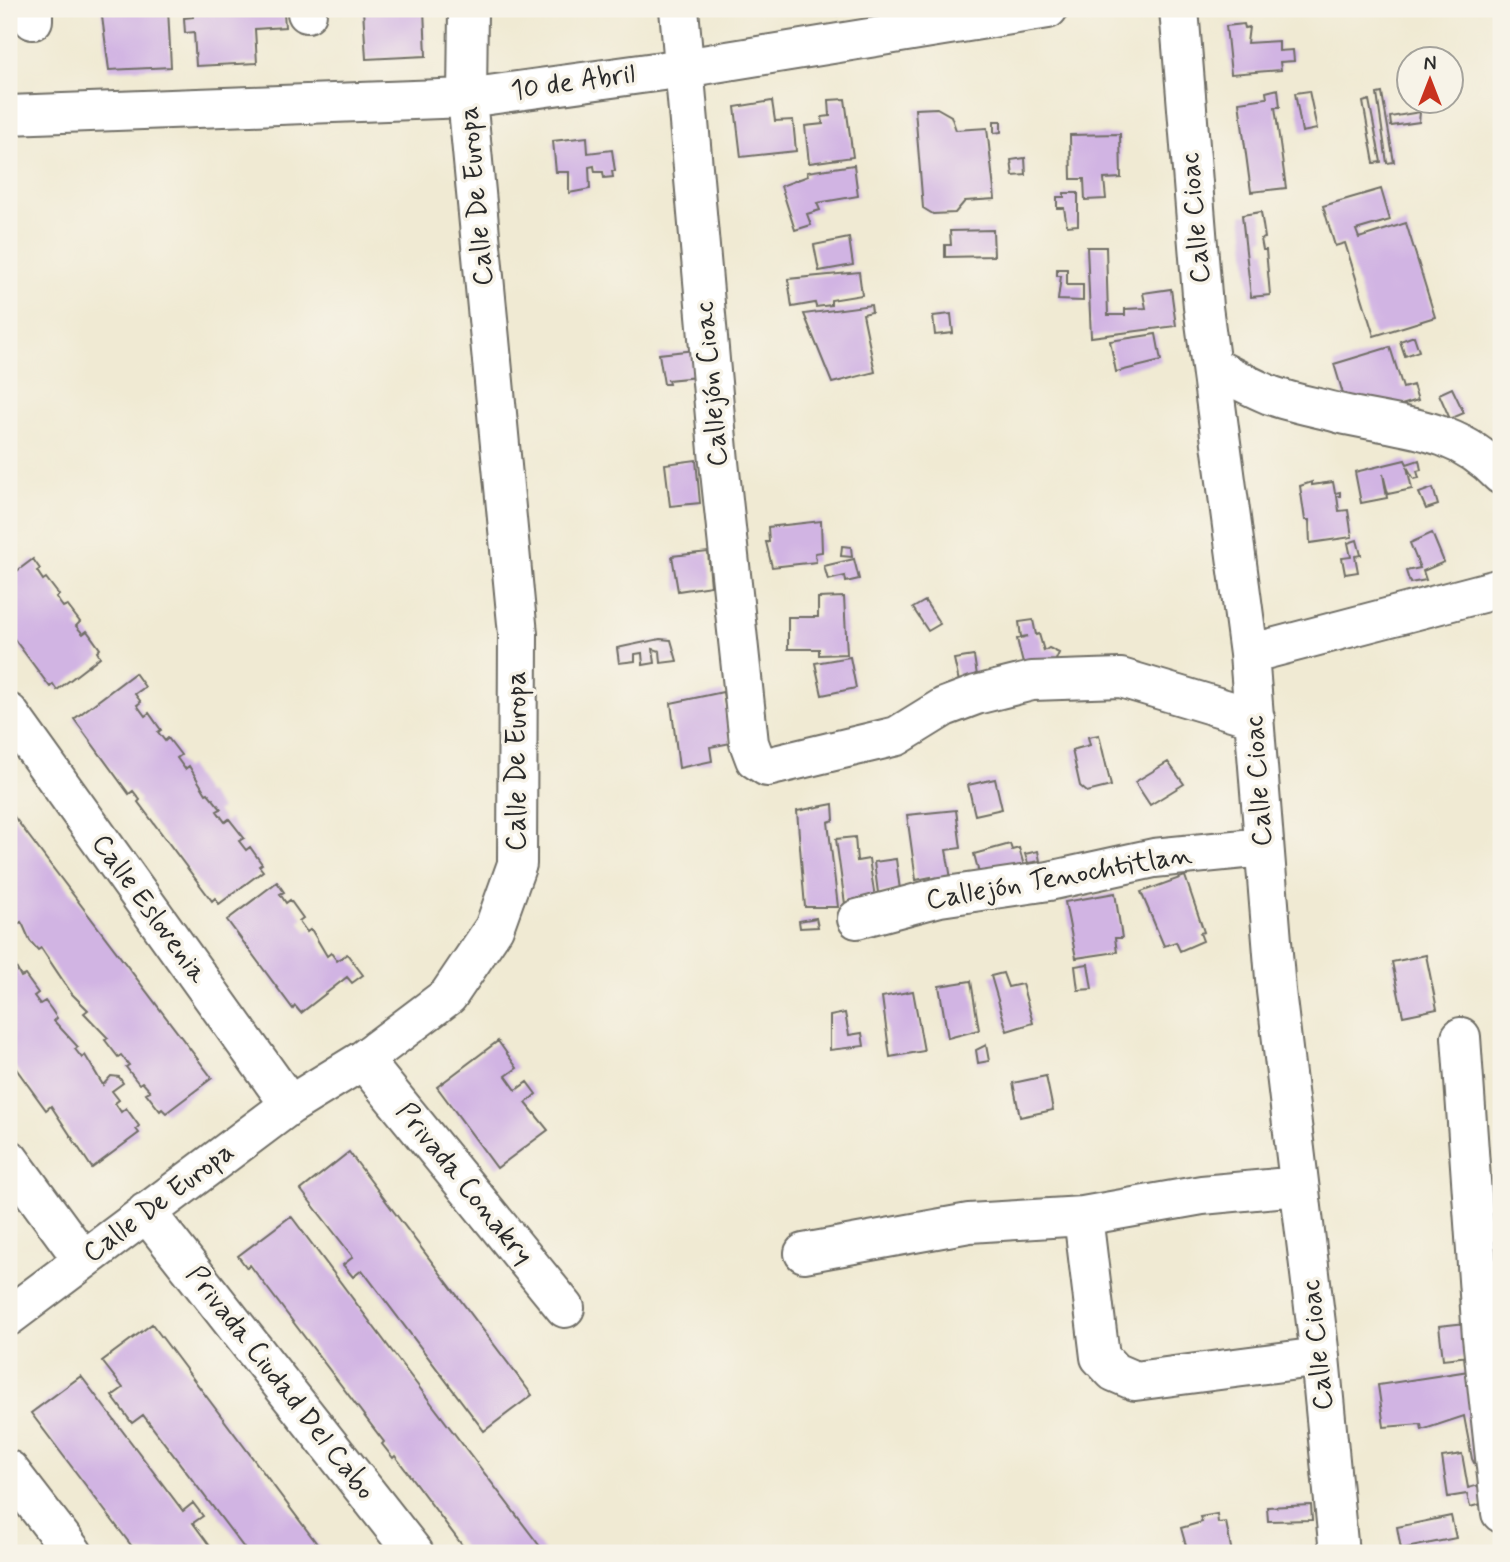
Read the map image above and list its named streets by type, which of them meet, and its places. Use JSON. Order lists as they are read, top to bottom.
{
  "streets": {
    "street": [
      "10 de Abril",
      "Calle De Europa",
      "Calle Cioac",
      "Callejón Cioac",
      "Callejón Tenochtitlan",
      "Calle Eslovenia",
      "Privada Conakry",
      "Privada Ciudad Del Cabo"
    ]
  },
  "crossings": [
    ["10 de Abril", "Calle De Europa"],
    ["10 de Abril", "Callejón Cioac"],
    ["Calle De Europa", "Calle Eslovenia"],
    ["Calle De Europa", "Privada Conakry"],
    ["Calle De Europa", "Privada Ciudad Del Cabo"],
    ["Calle Cioac", "Callejón Cioac"],
    ["Calle Cioac", "Callejón Tenochtitlan"]
  ],
  "north": "top"
}
